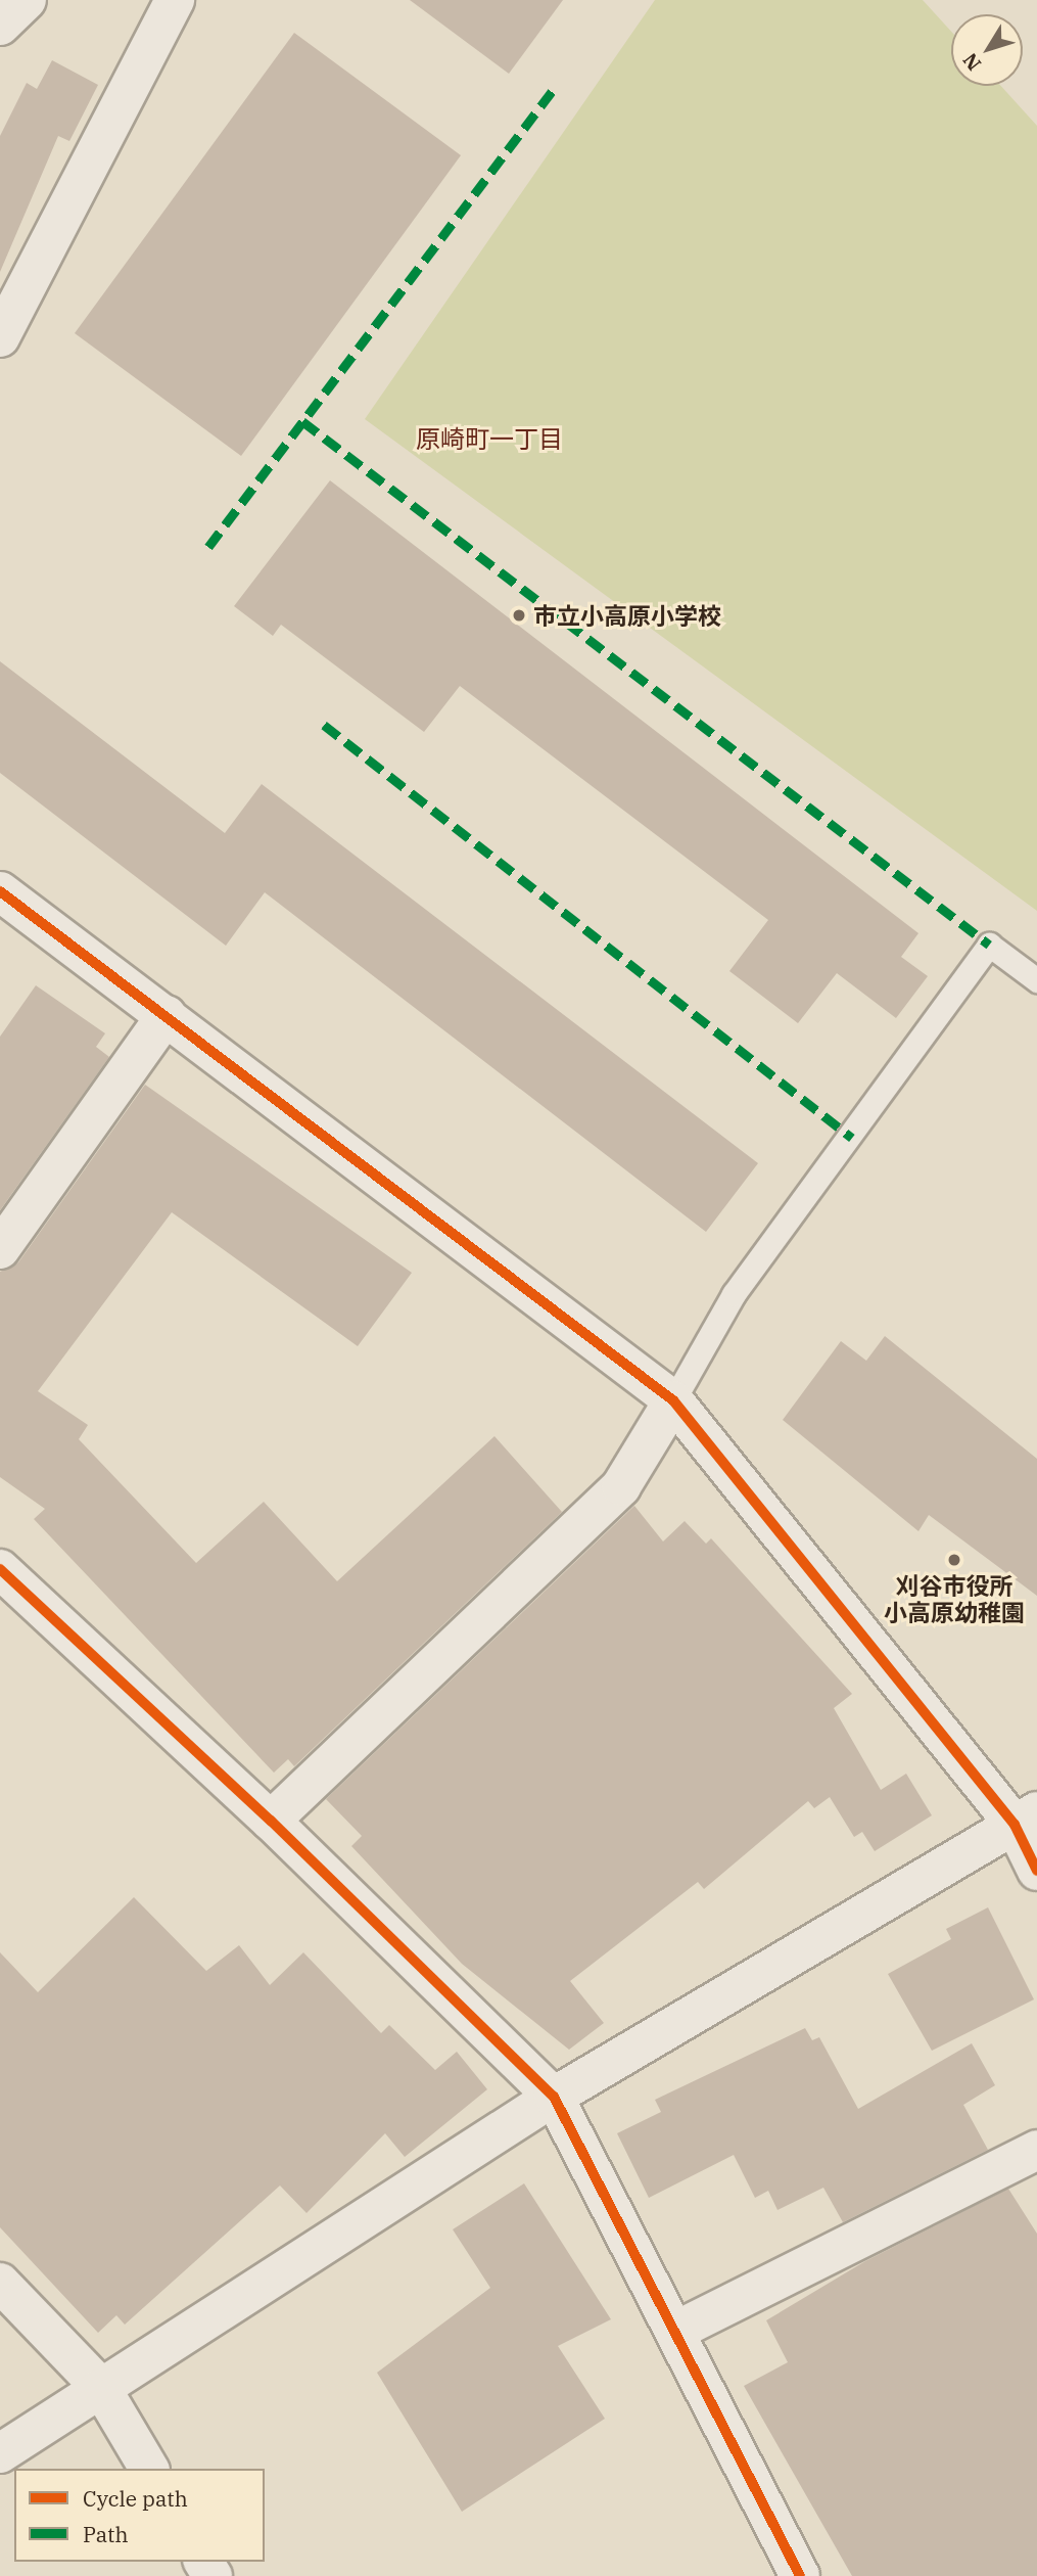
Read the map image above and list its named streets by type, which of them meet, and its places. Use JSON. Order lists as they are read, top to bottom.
{
  "districts": ["原崎町一丁目"],
  "places": ["市立小高原小学校", "刈谷市役所 小高原幼稚園"],
  "legend": ["Cycle path", "Path"],
  "north": "bottom left"
}
